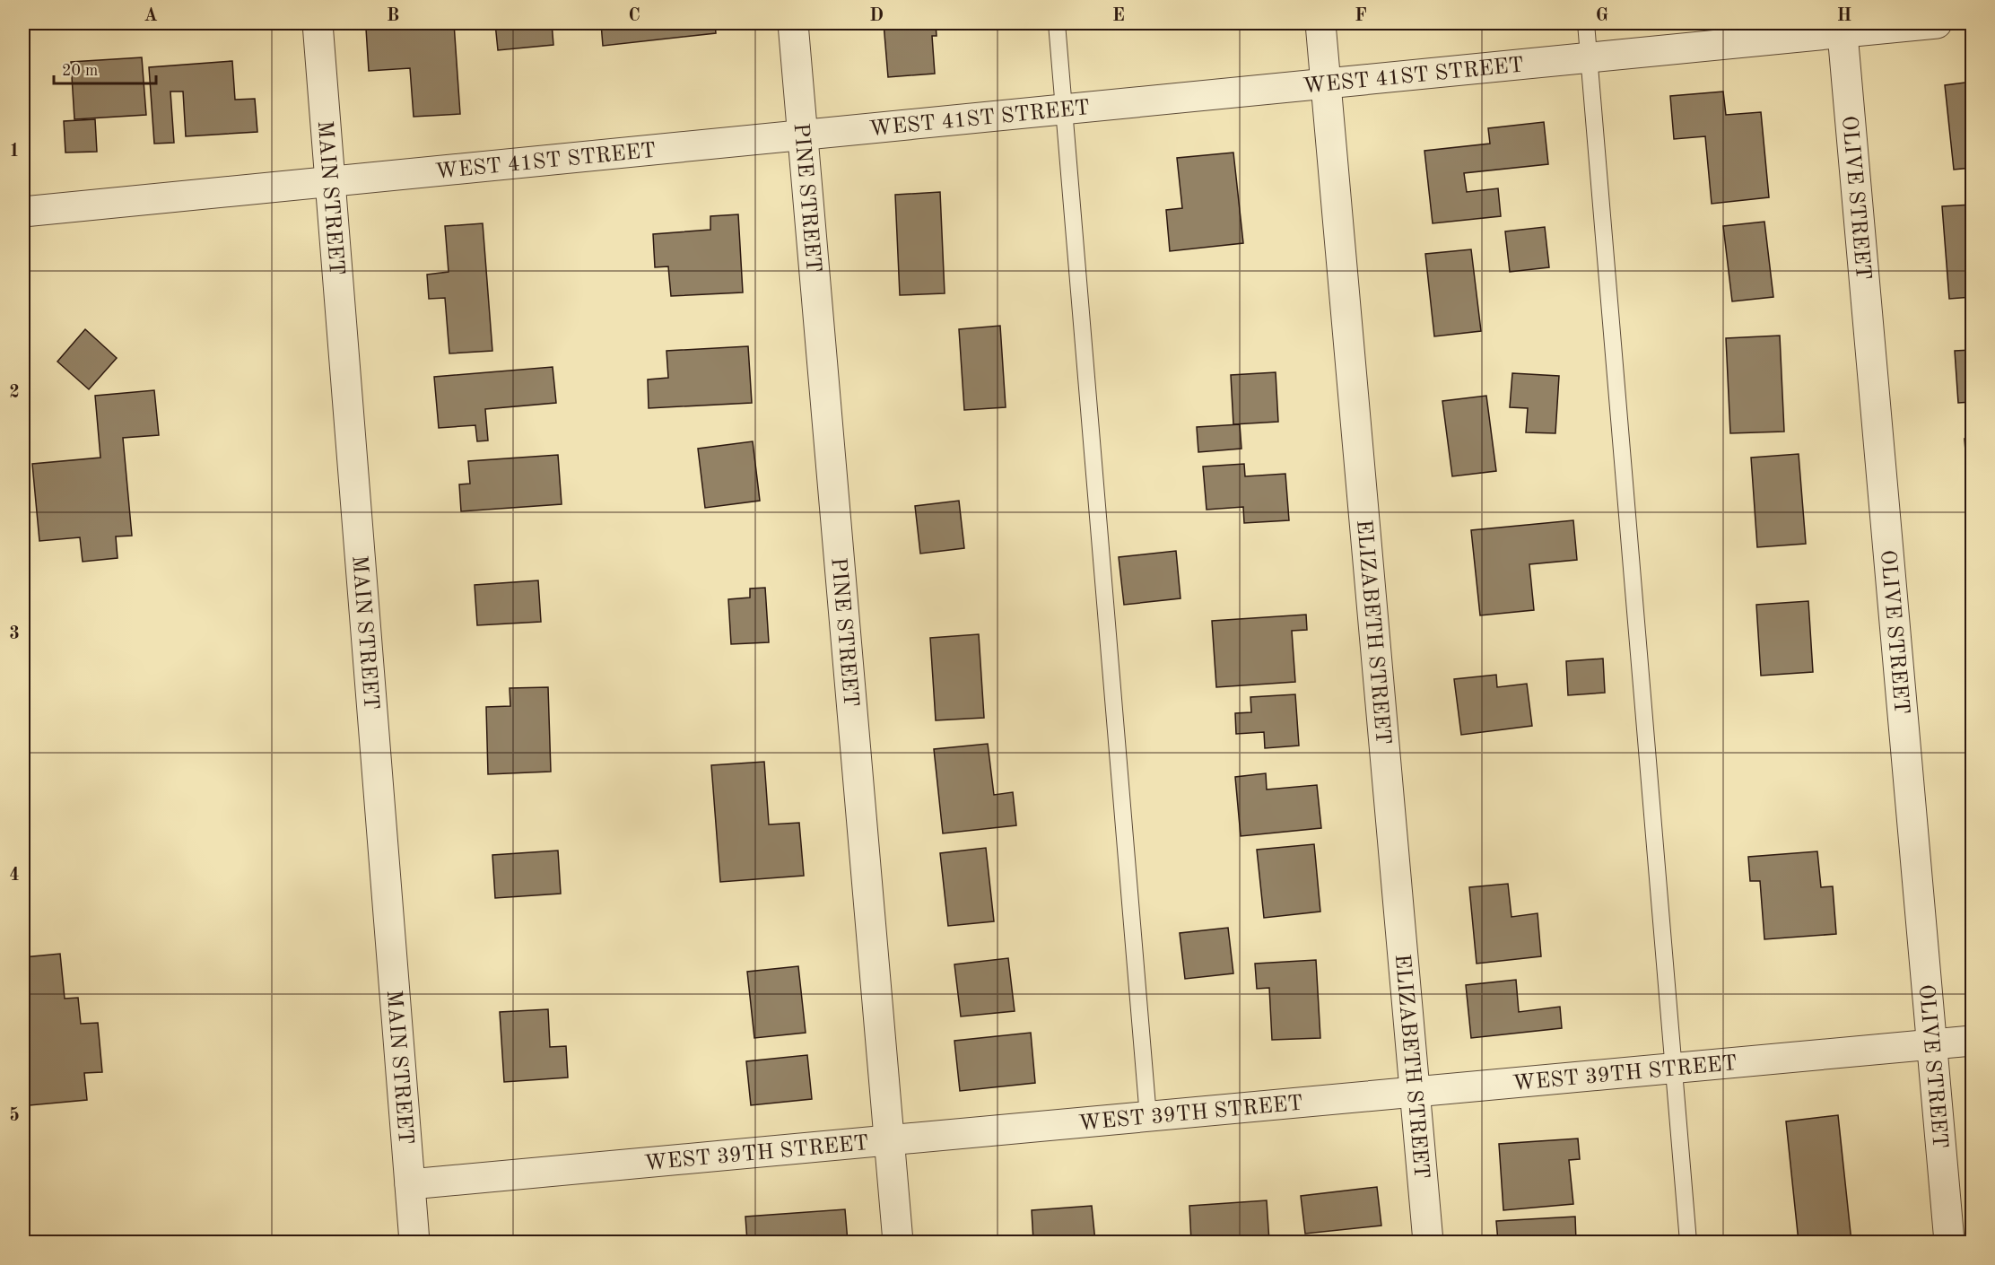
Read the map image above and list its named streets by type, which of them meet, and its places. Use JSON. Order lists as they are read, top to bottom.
{
  "streets": {
    "street": [
      "WEST 41ST STREET",
      "MAIN STREET",
      "PINE STREET",
      "OLIVE STREET",
      "ELIZABETH STREET",
      "WEST 39TH STREET"
    ]
  },
  "crossings": [
    ["WEST 41ST STREET", "MAIN STREET"],
    ["WEST 41ST STREET", "PINE STREET"],
    ["WEST 41ST STREET", "OLIVE STREET"],
    ["WEST 41ST STREET", "ELIZABETH STREET"],
    ["MAIN STREET", "WEST 39TH STREET"],
    ["PINE STREET", "WEST 39TH STREET"],
    ["OLIVE STREET", "WEST 39TH STREET"],
    ["ELIZABETH STREET", "WEST 39TH STREET"]
  ],
  "scale_bar": "20 m",
  "grid": {
    "columns": [
      "A",
      "B",
      "C",
      "D",
      "E",
      "F",
      "G",
      "H"
    ],
    "rows": [
      "1",
      "2",
      "3",
      "4",
      "5"
    ]
  }
}
